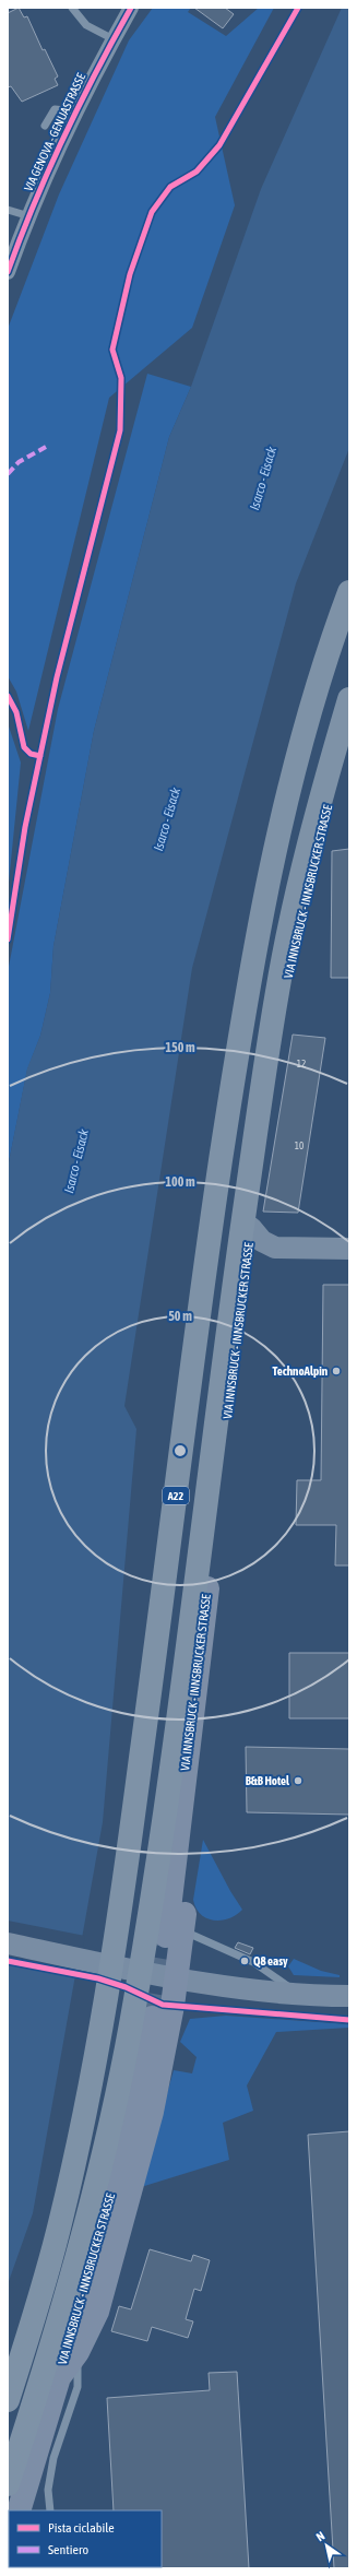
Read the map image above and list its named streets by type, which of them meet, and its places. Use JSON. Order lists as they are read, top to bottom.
{
  "streets": {
    "highway": ["A22"],
    "main road": ["VIA INNSBRUCK - INNSBRUCKER STRASSE"],
    "street": ["VIA GENOVA - GENUASTRASSE"]
  },
  "water": ["Isarco - Eisack"],
  "places": ["TechnoAlpin", "B&B Hotel", "Q8 easy"],
  "house_numbers": ["12", "10"],
  "legend": ["Pista ciclabile", "Sentiero"],
  "north": "top left",
  "rings": ["150 m", "100 m", "50 m"]
}
